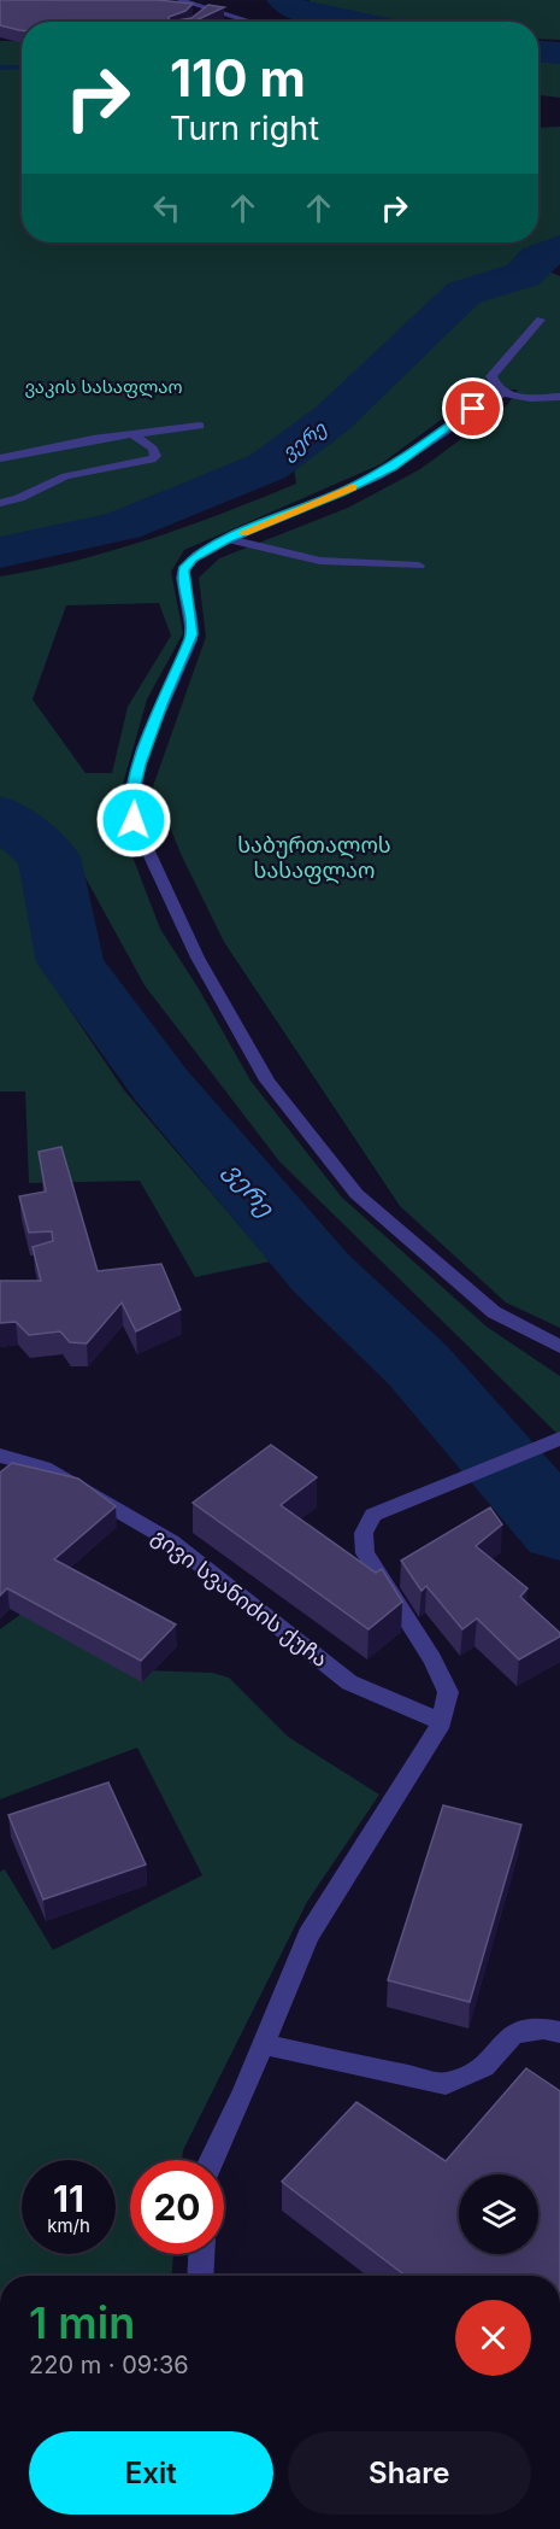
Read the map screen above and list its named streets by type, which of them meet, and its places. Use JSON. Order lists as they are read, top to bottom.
{
  "streets": {
    "street": ["გივი სვანიძის ქუჩა"]
  },
  "water": ["ვერე"],
  "parks": ["ვაკის სასაფლაო", "საბურთალოს სასაფლაო"],
  "page": {
    "turn": ["110 m", "Turn right"],
    "speed": "11 km/h",
    "limit": "20",
    "heading": ["1 min", "220 m · 09:36"],
    "buttons": ["Exit", "Share"]
  }
}
